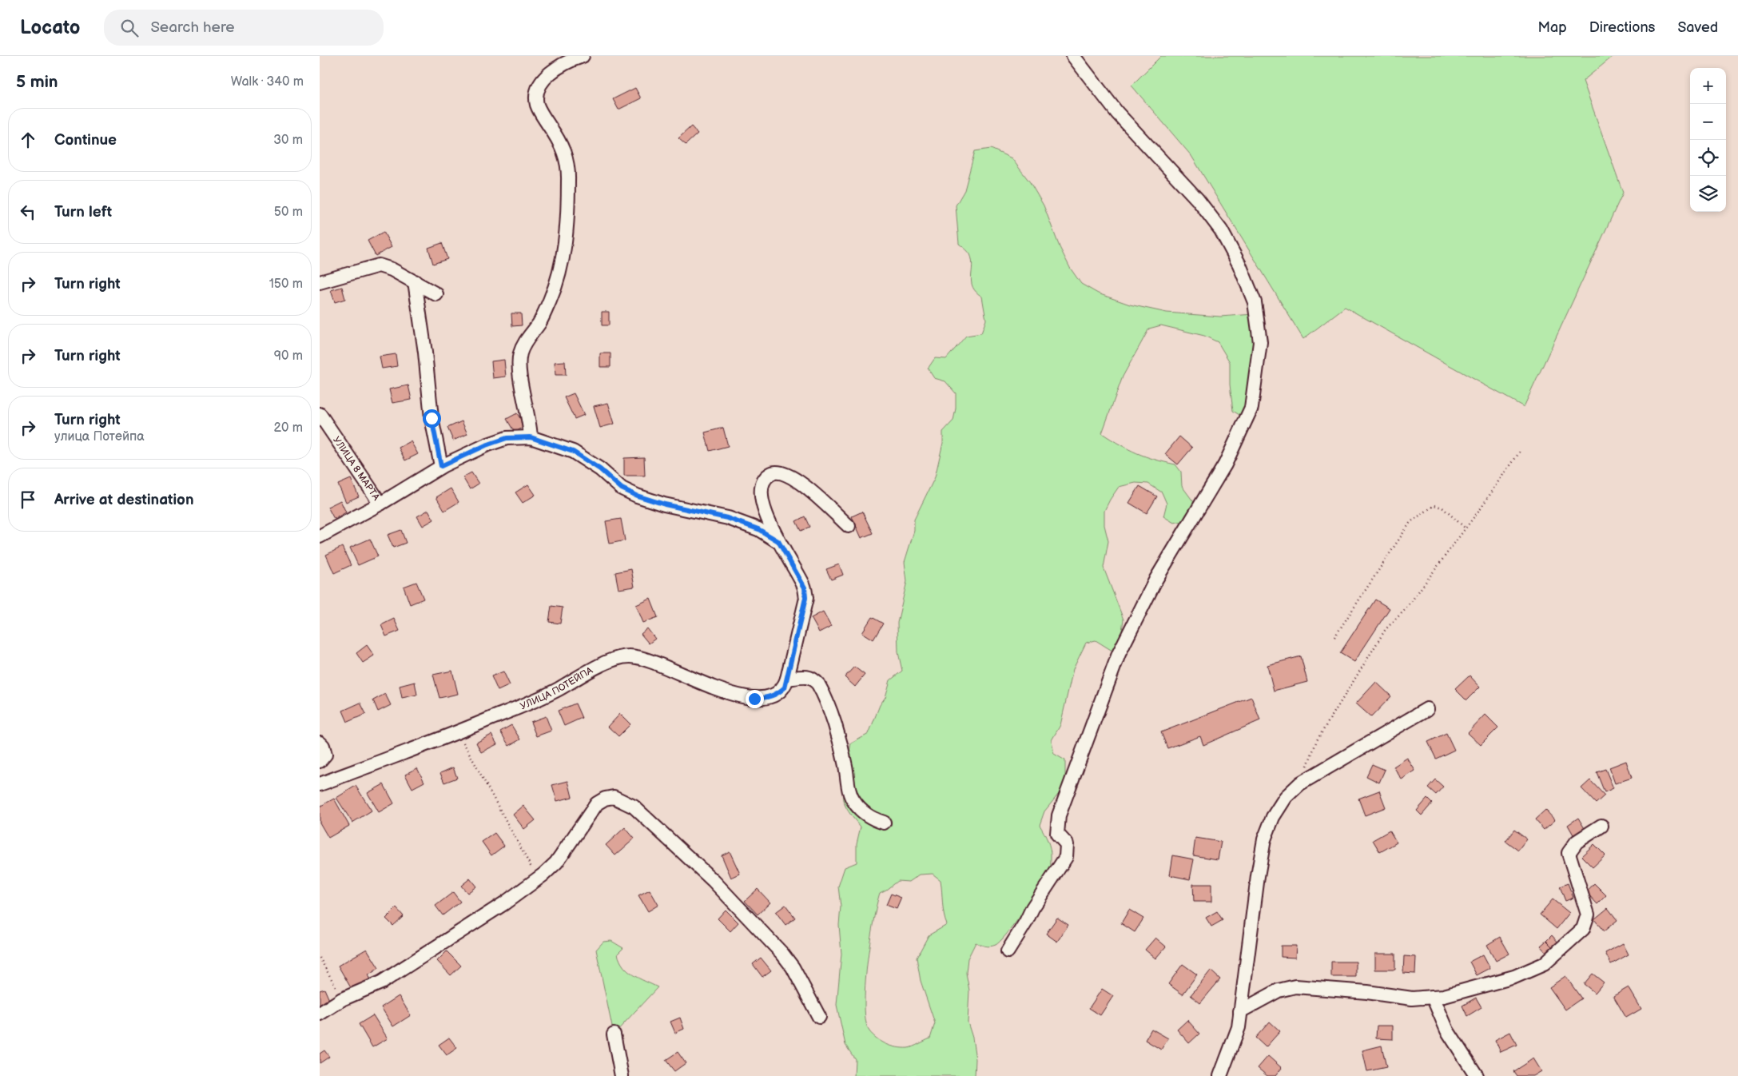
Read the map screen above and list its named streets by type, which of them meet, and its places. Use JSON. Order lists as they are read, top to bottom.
{
  "streets": {
    "street": ["УЛИЦА 8 МАРТА", "УЛИЦА ПОТЕЙПА"]
  },
  "page": {
    "header": "Locato",
    "search": "Search here",
    "nav": ["Map", "Directions", "Saved"],
    "heading": ["5 min", "Walk · 340 m"],
    "map_buttons": ["+", "−"],
    "list": [
      ["Continue", "30 m"],
      ["Turn left", "50 m"],
      ["Turn right", "150 m"],
      ["Turn right", "90 m"],
      ["Turn right", "улица Потейпа", "20 m"],
      "Arrive at destination"
    ]
  }
}
